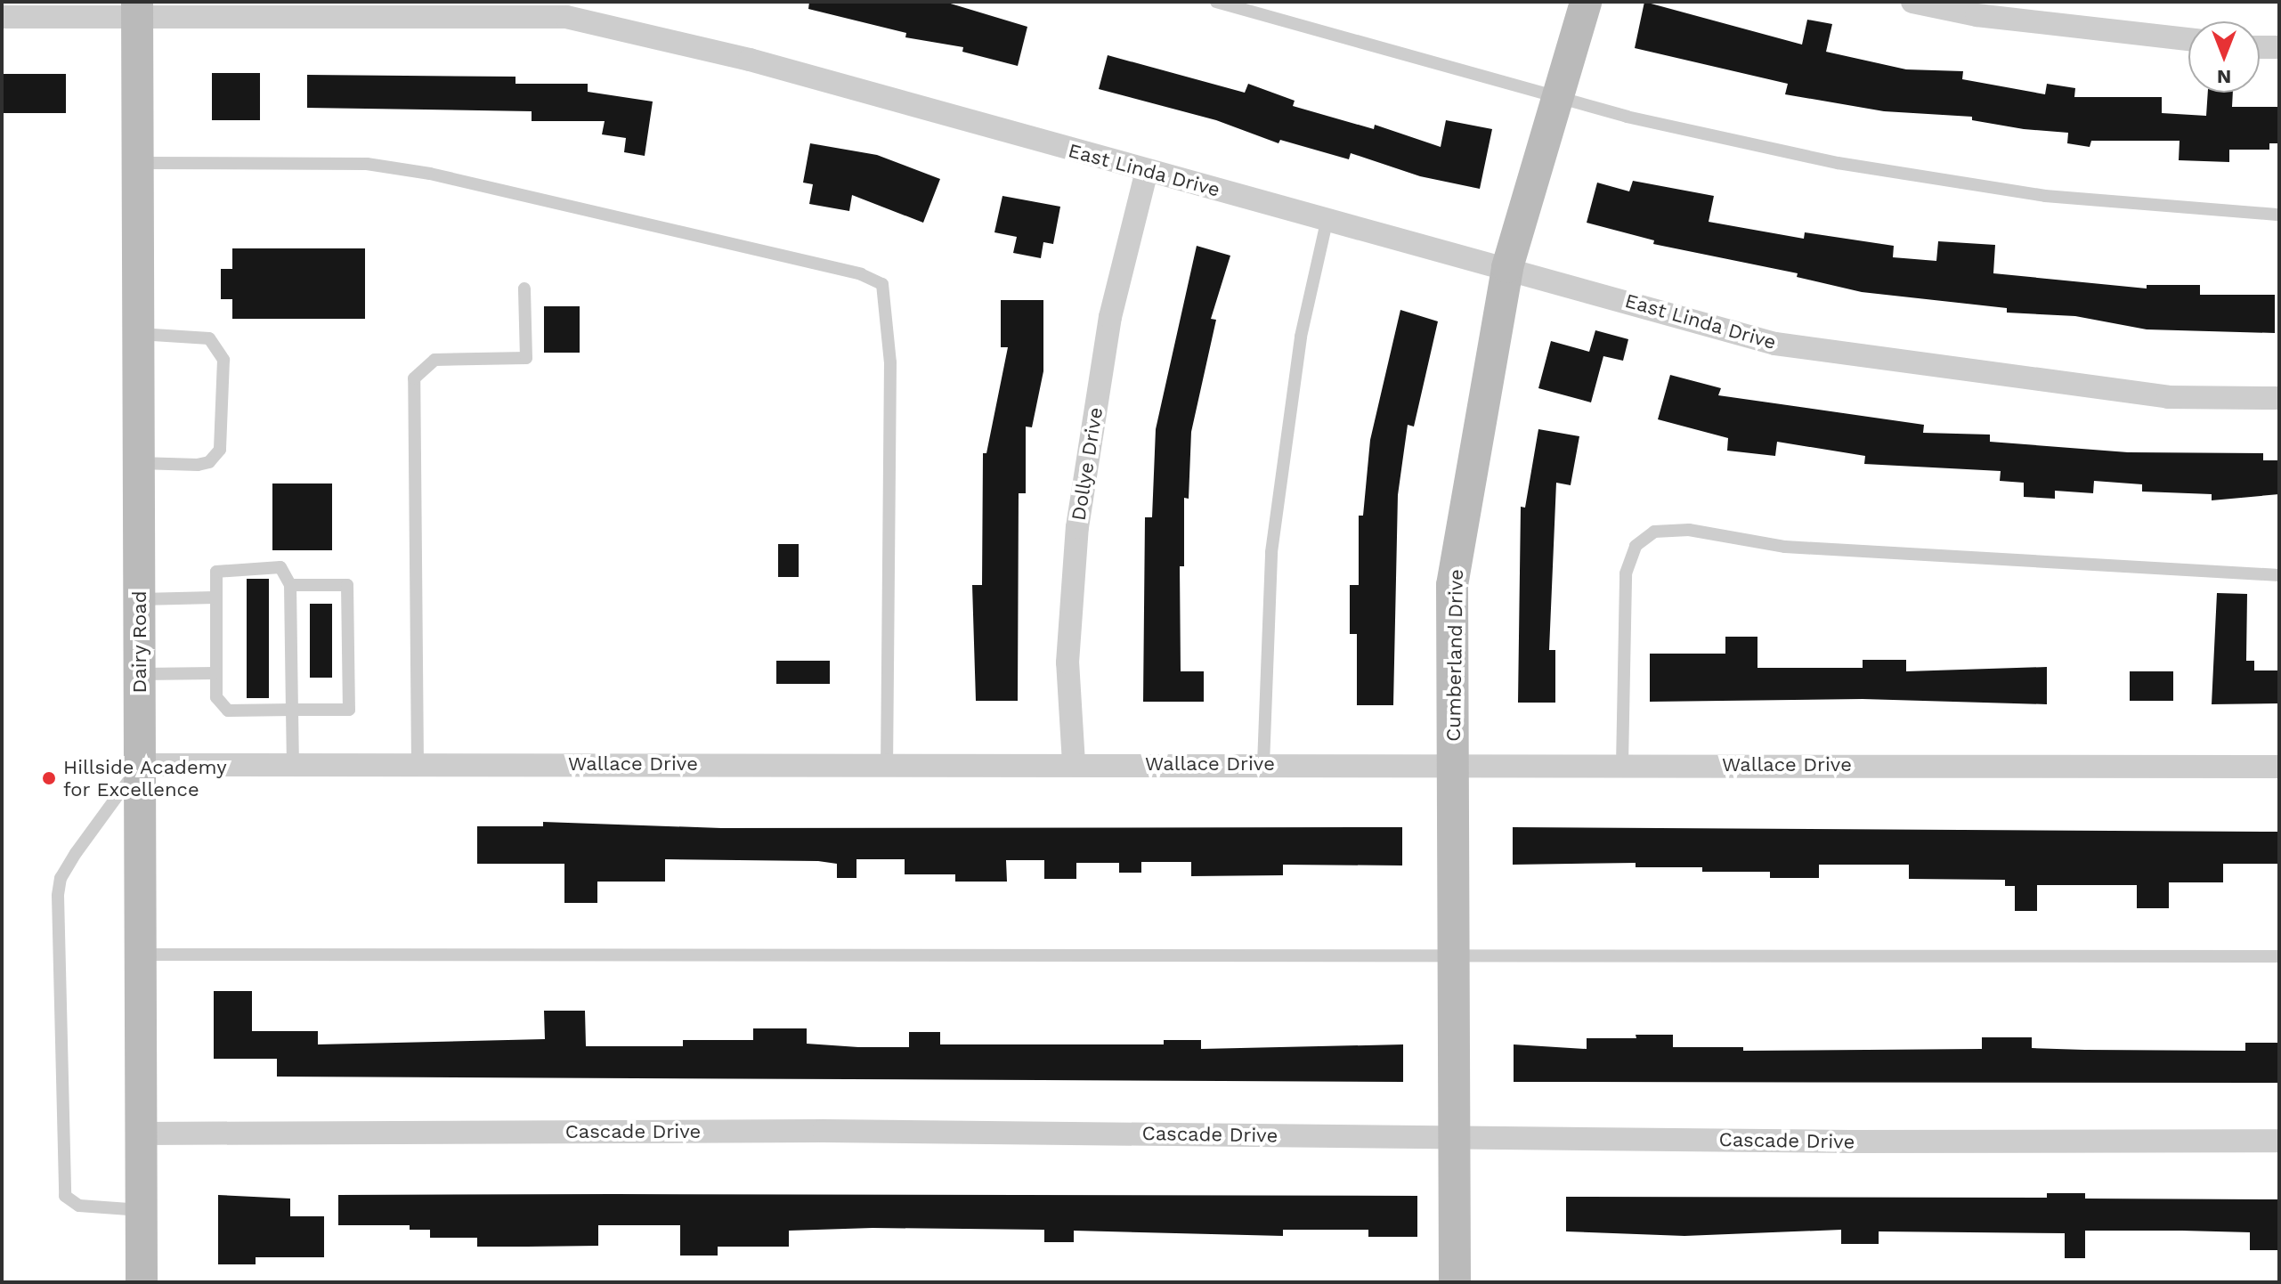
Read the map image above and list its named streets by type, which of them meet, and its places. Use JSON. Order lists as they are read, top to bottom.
{
  "streets": {
    "street": [
      "East Linda Drive",
      "Dollye Drive",
      "Dairy Road",
      "Cumberland Drive",
      "Wallace Drive",
      "Cascade Drive"
    ]
  },
  "crossings": [
    ["East Linda Drive", "Dollye Drive"],
    ["East Linda Drive", "Dairy Road"],
    ["East Linda Drive", "Cumberland Drive"],
    ["Dollye Drive", "Wallace Drive"],
    ["Dairy Road", "Wallace Drive"],
    ["Dairy Road", "Cascade Drive"],
    ["Cumberland Drive", "Wallace Drive"],
    ["Cumberland Drive", "Cascade Drive"]
  ],
  "places": ["Hillside Academy for Excellence"],
  "north": "bottom"
}
